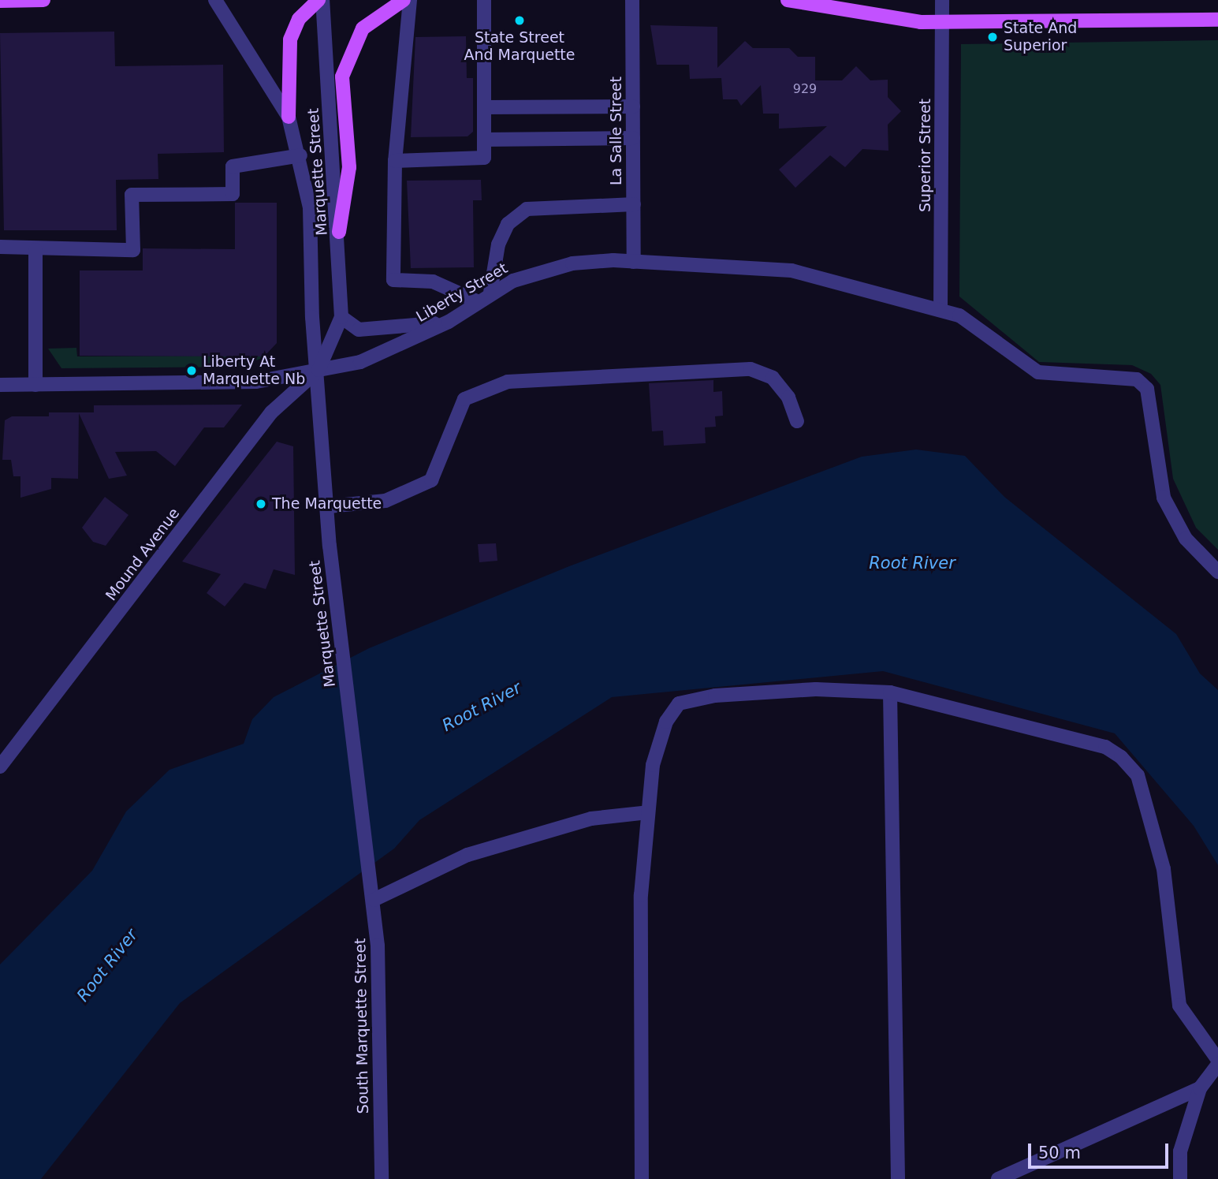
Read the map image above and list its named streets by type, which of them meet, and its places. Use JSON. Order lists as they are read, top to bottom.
{
  "streets": {
    "street": [
      "La Salle Street",
      "Superior Street",
      "Marquette Street",
      "Liberty Street",
      "Mound Avenue",
      "South Marquette Street"
    ]
  },
  "crossings": [
    ["La Salle Street", "Liberty Street"],
    ["Superior Street", "Liberty Street"],
    ["Marquette Street", "Liberty Street"],
    ["Marquette Street", "Mound Avenue"],
    ["Marquette Street", "South Marquette Street"],
    ["Liberty Street", "Mound Avenue"]
  ],
  "water": ["Root River"],
  "places": [
    "State Street And Marquette",
    "State And Superior",
    "Liberty At Marquette Nb",
    "The Marquette"
  ],
  "house_numbers": ["929"],
  "scale_bar": "50 m"
}
